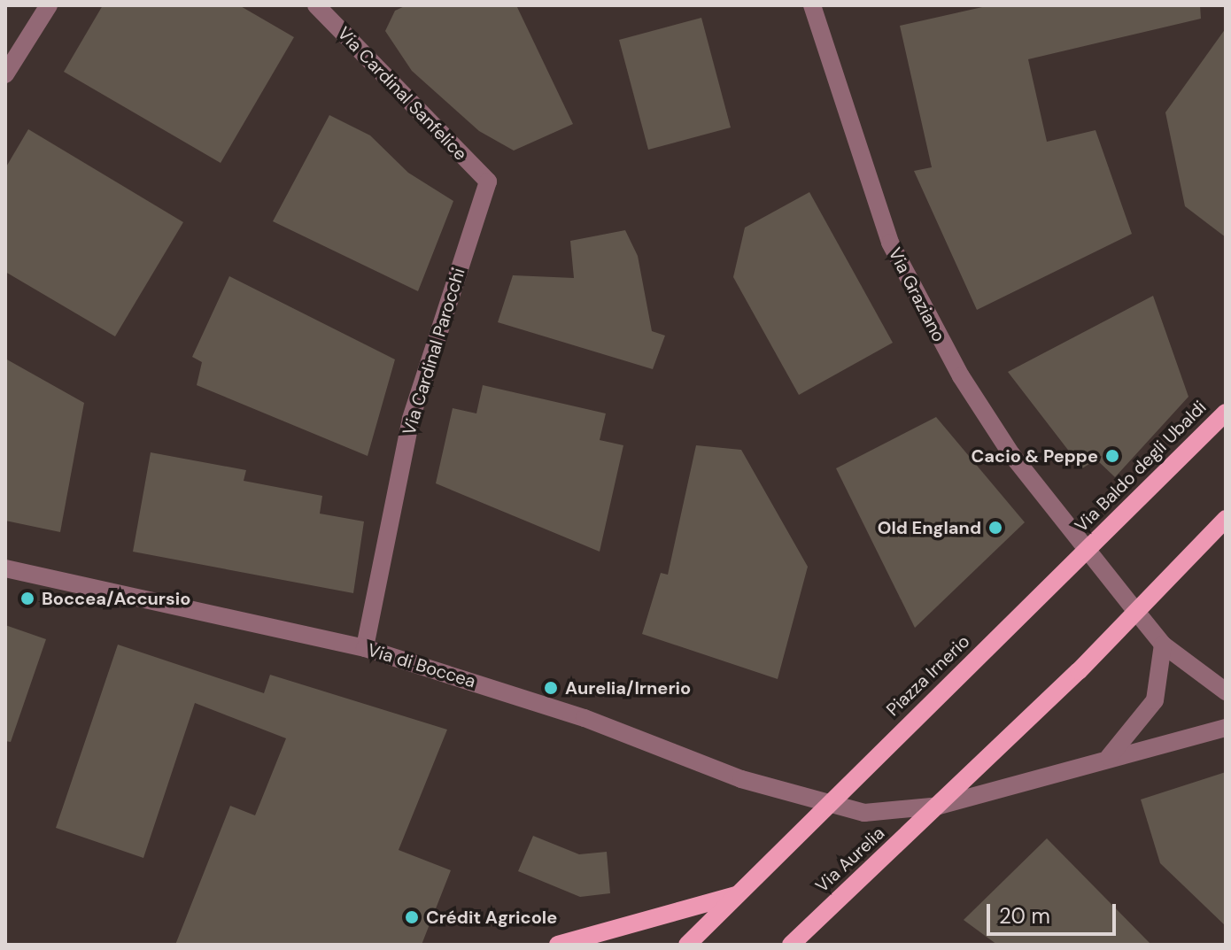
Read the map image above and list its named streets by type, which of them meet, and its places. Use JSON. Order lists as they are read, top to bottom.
{
  "streets": {
    "main road": ["Via Baldo degli Ubaldi", "Piazza Irnerio", "Via Aurelia"],
    "street": [
      "Via Cardinal Sanfelice",
      "Via Graziano",
      "Via Cardinal Parocchi",
      "Via di Boccea"
    ]
  },
  "crossings": [
    ["Via Cardinal Sanfelice", "Via Cardinal Parocchi"],
    ["Via Graziano", "Via Baldo degli Ubaldi"],
    ["Via Graziano", "Piazza Irnerio"],
    ["Via Cardinal Parocchi", "Via di Boccea"],
    ["Via Baldo degli Ubaldi", "Piazza Irnerio"],
    ["Via di Boccea", "Piazza Irnerio"]
  ],
  "places": [
    "Cacio & Peppe",
    "Old England",
    "Boccea/Accursio",
    "Aurelia/Irnerio",
    "Crédit Agricole"
  ],
  "scale_bar": "20 m"
}
